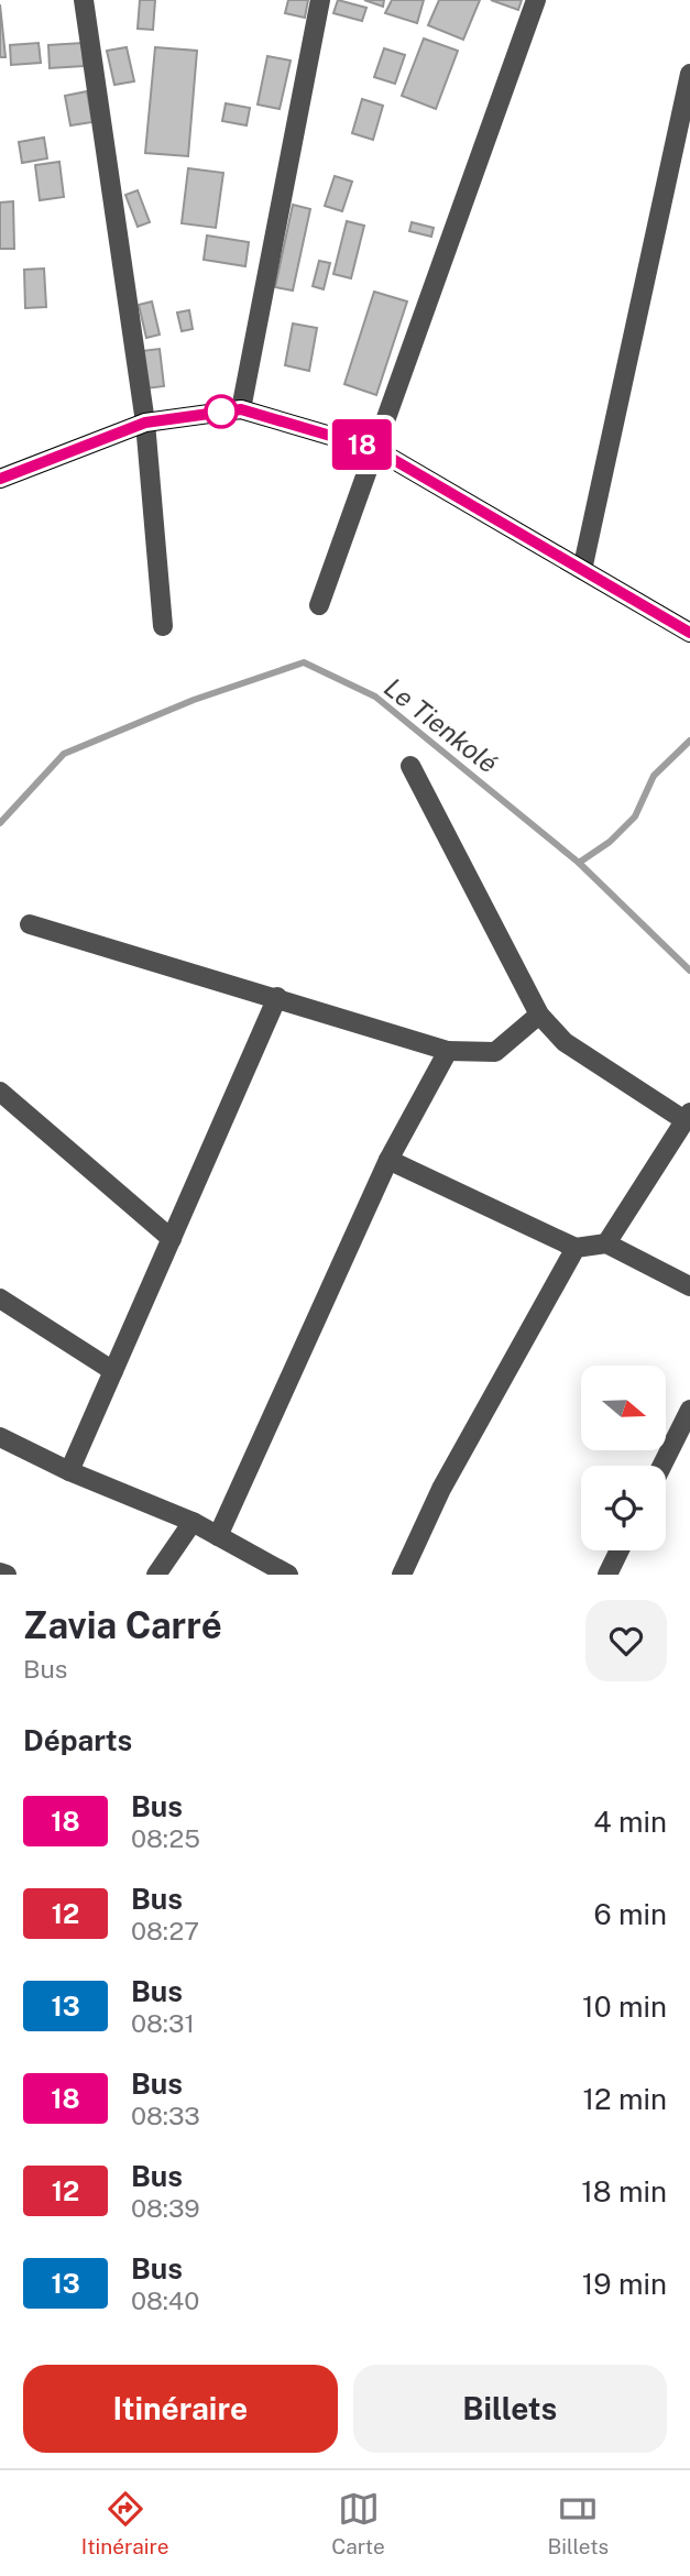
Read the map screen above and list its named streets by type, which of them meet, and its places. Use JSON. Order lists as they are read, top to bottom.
{
  "water": ["Le Tienkolé"],
  "lines": ["bus line 18"],
  "north": "right",
  "page": {
    "on_map": "18",
    "heading": [
      ["Zavia Carré", "Bus"],
      "Départs"
    ],
    "list": [
      {
        "mark": "18",
        "name": "Bus",
        "note": "08:25",
        "value": "4 min"
      },
      {
        "mark": "12",
        "name": "Bus",
        "note": "08:27",
        "value": "6 min"
      },
      {
        "mark": "13",
        "name": "Bus",
        "note": "08:31",
        "value": "10 min"
      },
      {
        "mark": "18",
        "name": "Bus",
        "note": "08:33",
        "value": "12 min"
      },
      {
        "mark": "12",
        "name": "Bus",
        "note": "08:39",
        "value": "18 min"
      },
      {
        "mark": "13",
        "name": "Bus",
        "note": "08:40",
        "value": "19 min"
      }
    ],
    "buttons": ["Itinéraire", "Billets"],
    "tabs": ["Itinéraire", "Carte", "Billets"]
  }
}
